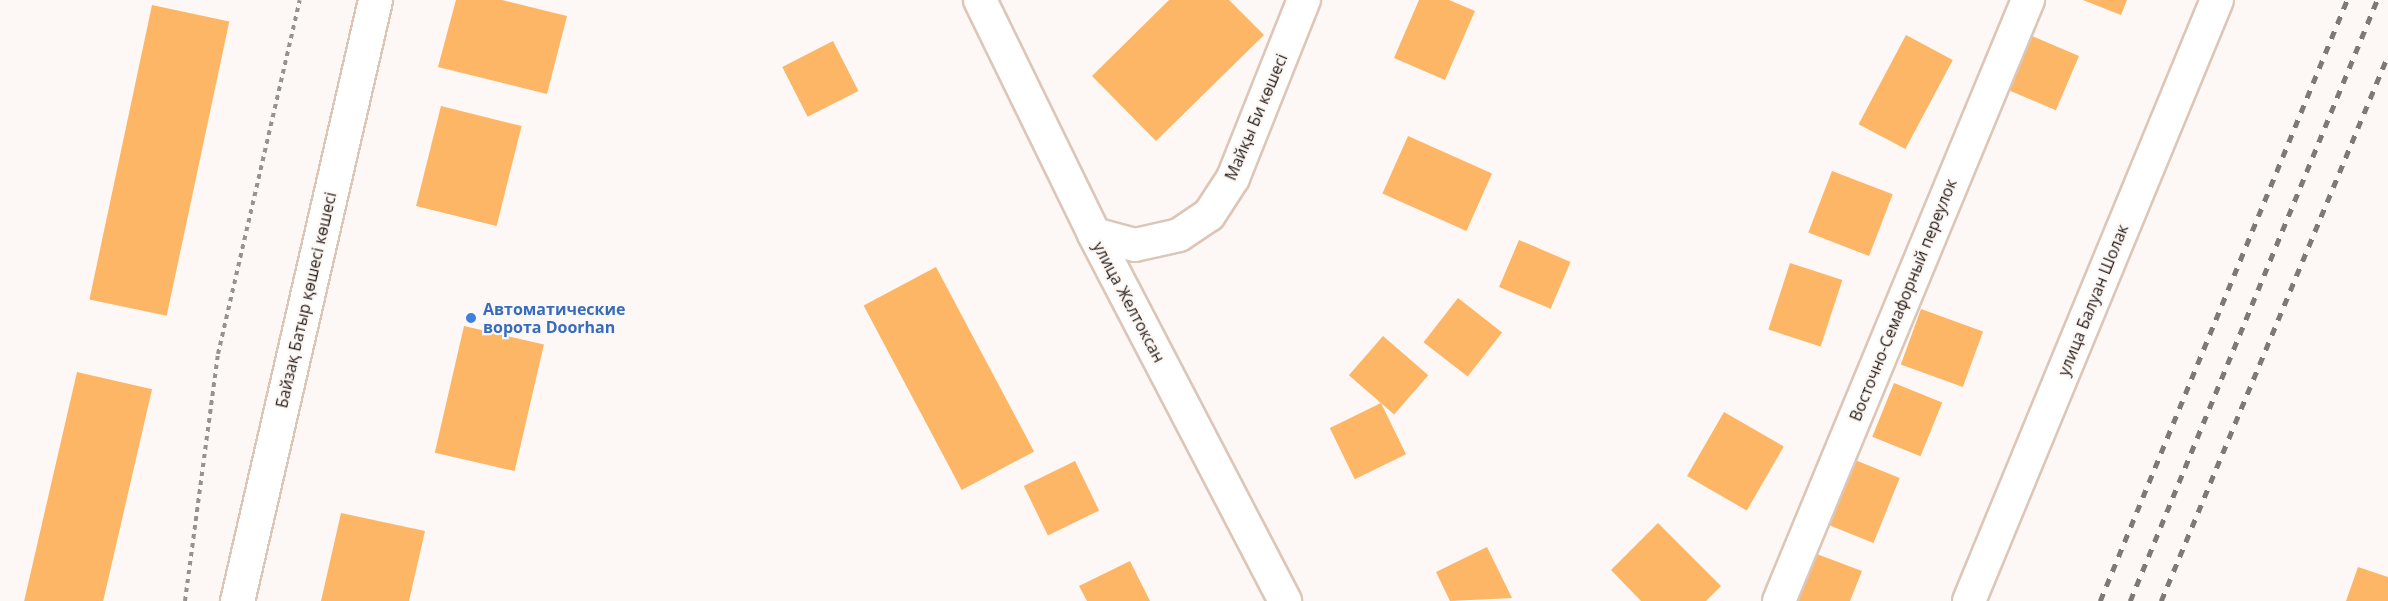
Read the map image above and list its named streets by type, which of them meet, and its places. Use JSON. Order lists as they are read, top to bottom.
{
  "streets": {
    "main road": ["Байзақ Батыр қөшесі көшесі"],
    "street": [
      "Майқы Би көшесі",
      "Восточно-Семафорный переулок",
      "улица Балуан Шолак",
      "улица Желтоксан"
    ]
  },
  "crossings": [
    ["Майқы Би көшесі", "улица Желтоксан"]
  ],
  "places": ["Автоматические ворота Doorhan"]
}
